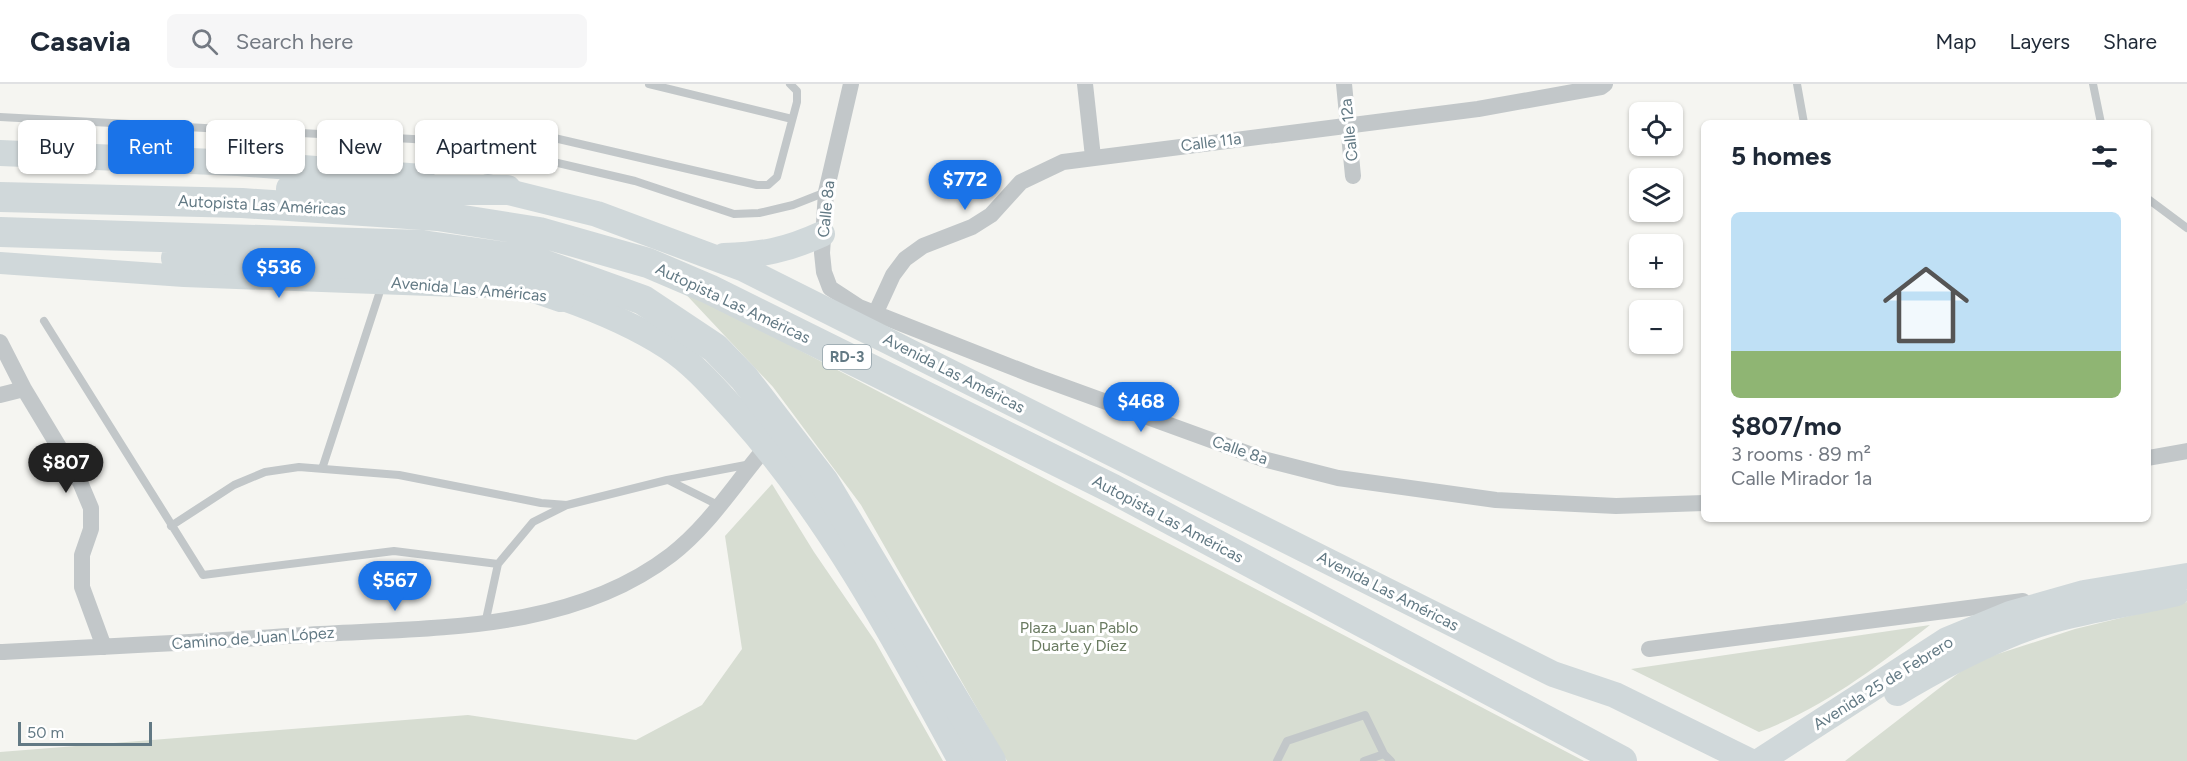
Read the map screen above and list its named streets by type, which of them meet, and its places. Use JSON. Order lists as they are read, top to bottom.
{
  "streets": {
    "highway": ["Autopista Las Américas", "RD-3"],
    "main road": ["Avenida Las Américas", "Avenida 25 de Febrero"],
    "street": [
      "Calle 12a",
      "Calle 11a",
      "Calle 8a",
      "Camino de Juan López"
    ]
  },
  "crossings": [
    ["Calle 12a", "Calle 11a"],
    ["Calle 11a", "Calle 8a"],
    ["Calle 8a", "Avenida Las Américas"],
    ["Avenida Las Américas", "Camino de Juan López"]
  ],
  "parks": ["Plaza Juan Pablo Duarte y Díez"],
  "scale_bar": "50 m",
  "page": {
    "header": "Casavia",
    "search": "Search here",
    "nav": ["Map", "Layers", "Share"],
    "map_buttons": ["+", "−"],
    "chip": [
      "Buy",
      "Rent",
      "Filters",
      "New",
      "Apartment"
    ],
    "heading": "5 homes",
    "price": [
      "$772",
      "$536",
      "$468",
      "$807",
      "$567"
    ],
    "list": [
      {
        "name": "$807/mo",
        "note": "3 rooms · 89 m² · Calle Mirador 1a"
      }
    ],
    "scale": "50 m"
  }
}
